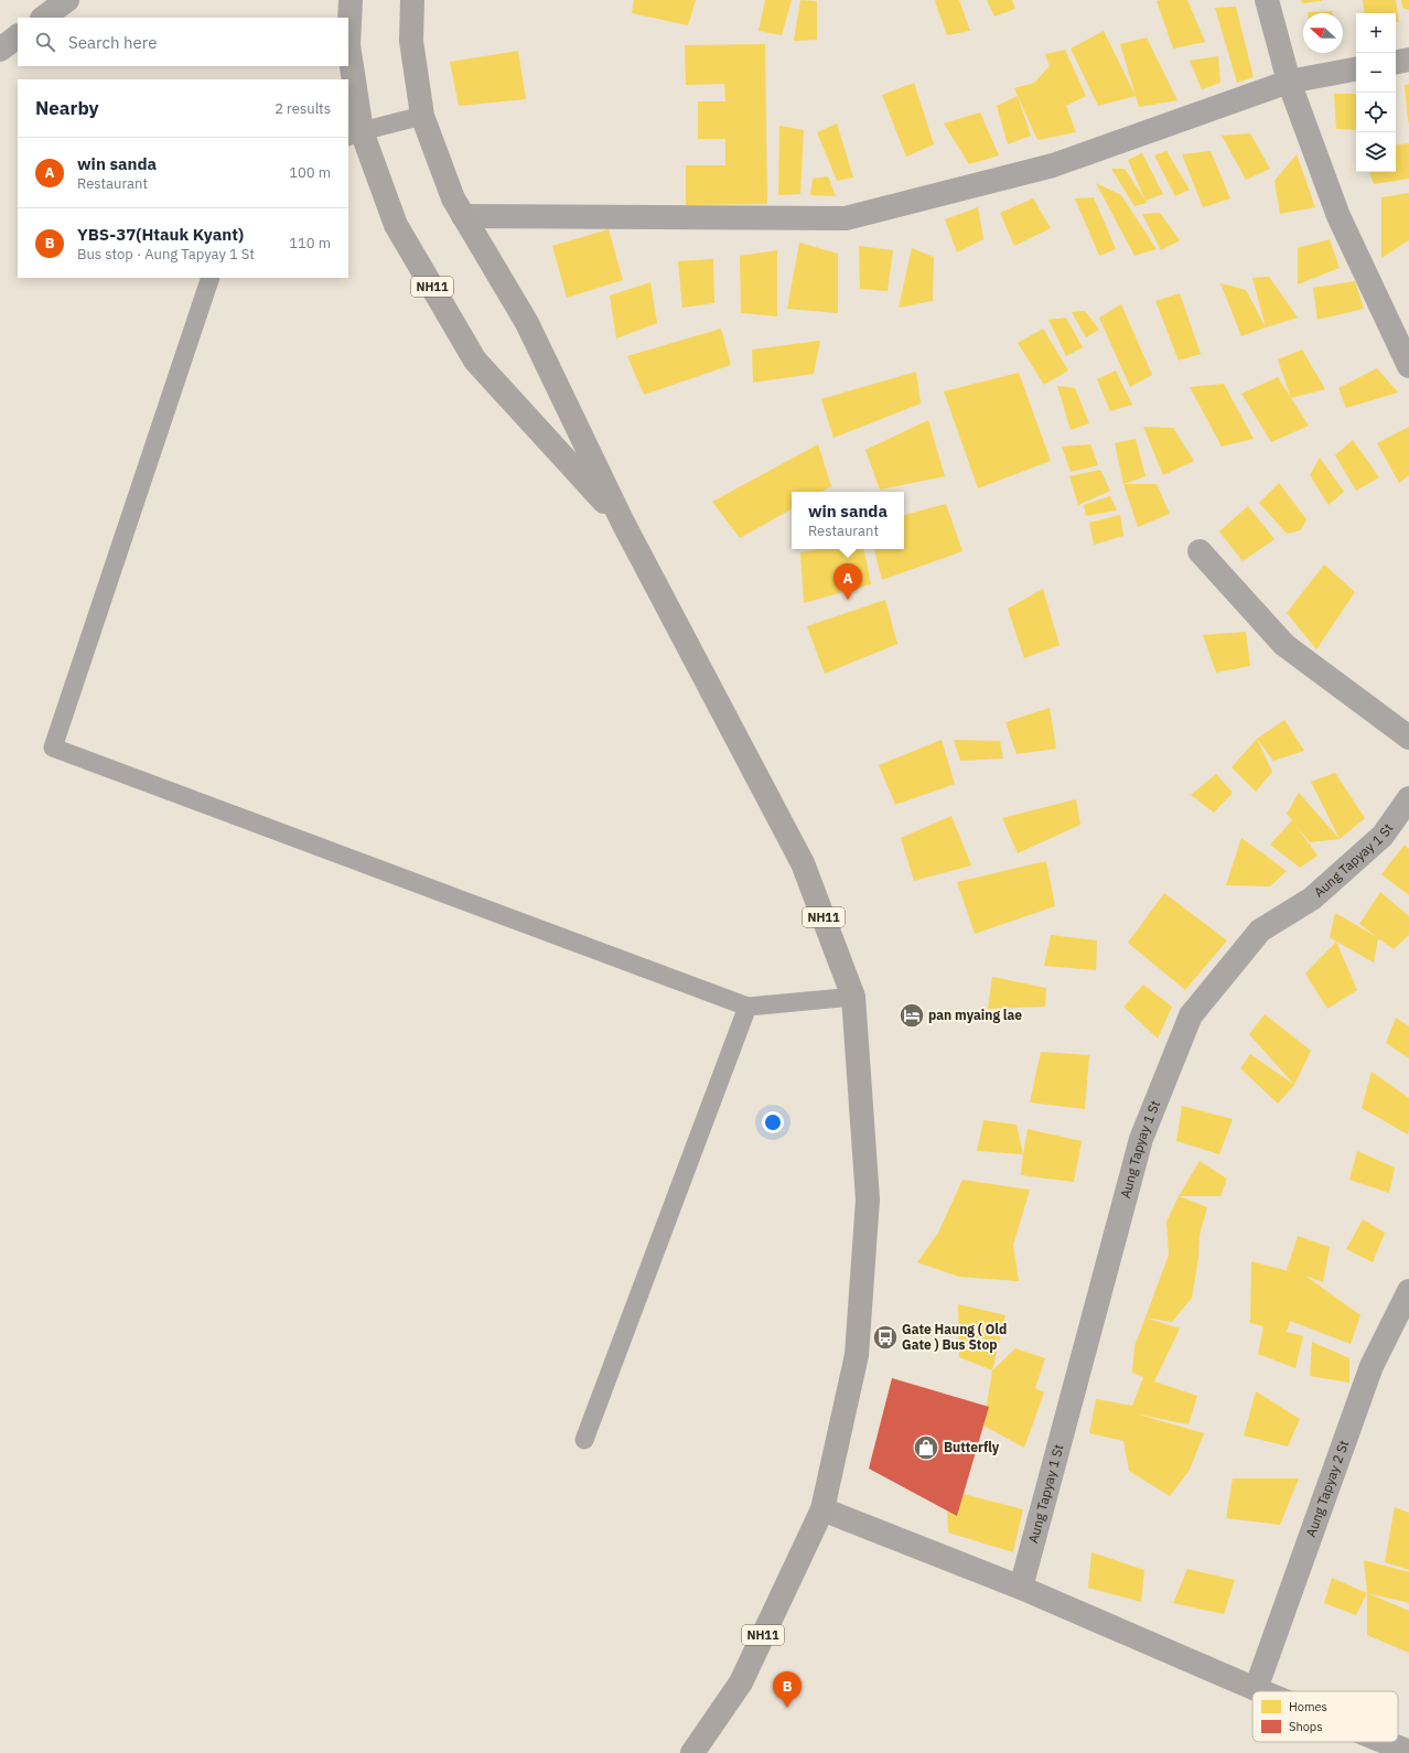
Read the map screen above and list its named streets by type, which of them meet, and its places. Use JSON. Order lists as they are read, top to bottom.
{
  "streets": {
    "highway": ["NH11"],
    "street": ["Aung Tapyay 1 St", "Aung Tapyay 2 St"]
  },
  "places": {
    "hotel": ["pan myaing lae"],
    "bus stop": ["Gate Haung ( Old Gate ) Bus Stop"],
    "shop": ["Butterfly"]
  },
  "legend": ["Homes", "Shops"],
  "north": "left",
  "page": {
    "map_buttons": ["+", "−"],
    "search": "Search here",
    "heading": ["Nearby", "2 results"],
    "list": [
      {
        "mark": "A",
        "name": "win sanda",
        "note": "Restaurant",
        "value": "100 m"
      },
      {
        "mark": "B",
        "name": "YBS-37(Htauk Kyant)",
        "note": "Bus stop · Aung Tapyay 1 St",
        "value": "110 m"
      }
    ],
    "popup": ["win sanda", "Restaurant"],
    "pins": ["A", "B"]
  }
}
